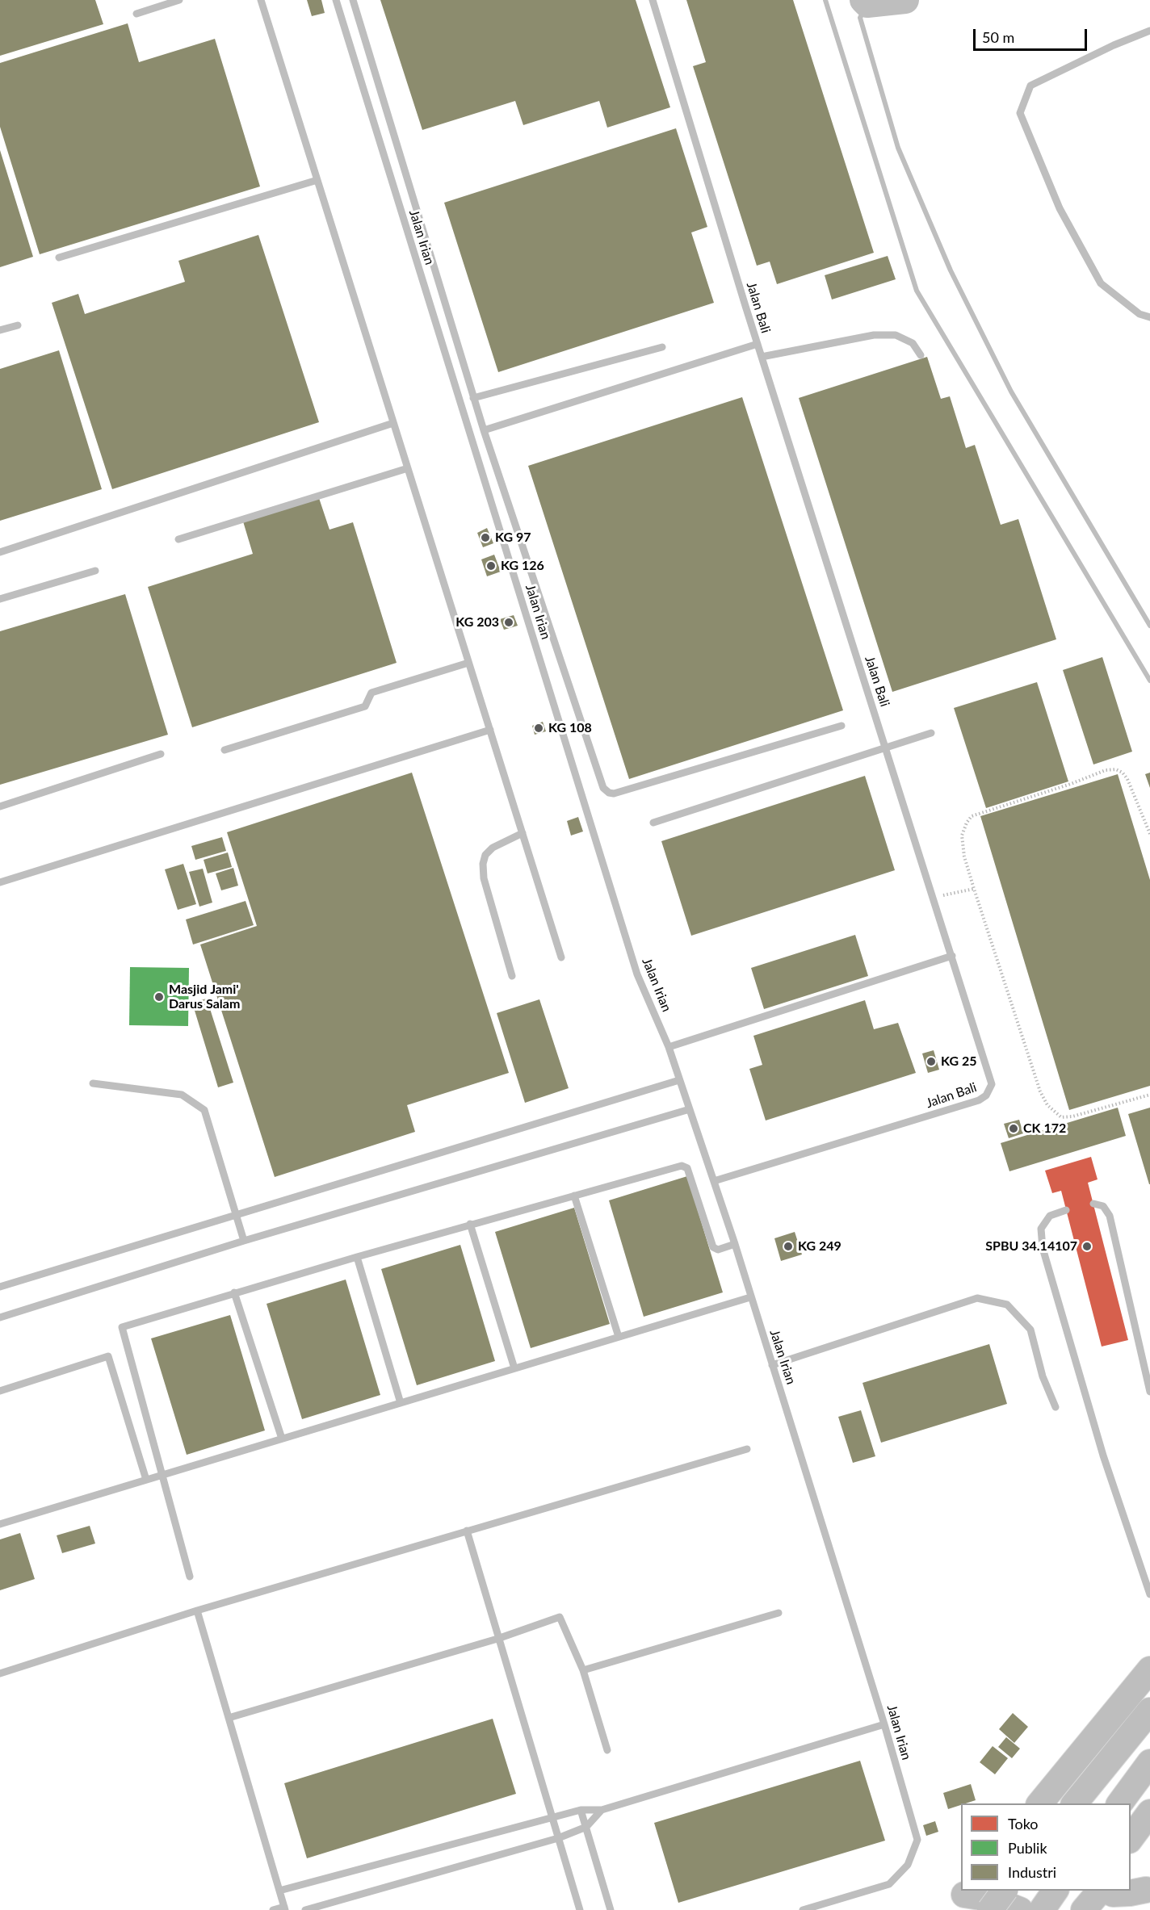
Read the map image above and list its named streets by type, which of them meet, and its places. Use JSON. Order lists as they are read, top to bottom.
{
  "streets": {
    "lane": ["Jalan Irian", "Jalan Bali"]
  },
  "crossings": [
    ["Jalan Irian", "Jalan Bali"]
  ],
  "places": [
    "KG 97",
    "KG 126",
    "KG 203",
    "KG 108",
    "Masjid Jami' Darus Salam",
    "KG 25",
    "CK 172",
    "KG 249",
    "SPBU 34.14107"
  ],
  "legend": ["Toko", "Publik", "Industri"],
  "scale_bar": "50 m"
}
